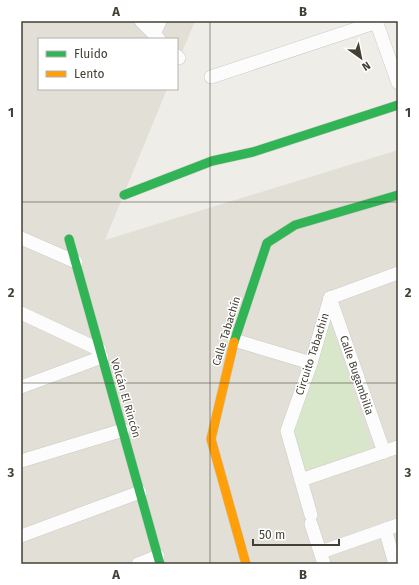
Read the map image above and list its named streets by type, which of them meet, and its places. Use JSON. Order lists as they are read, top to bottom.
{
  "streets": {
    "street": [
      "Calle Tabachín",
      "Circuito Tabachin",
      "Calle Bugambilia",
      "Volcán El Rincón"
    ]
  },
  "crossings": [
    ["Circuito Tabachin", "Calle Bugambilia"]
  ],
  "legend": ["Fluido", "Lento"],
  "scale_bar": "50 m",
  "north": "bottom right",
  "grid": {
    "columns": ["A", "B"],
    "rows": ["1", "2", "3"]
  }
}
